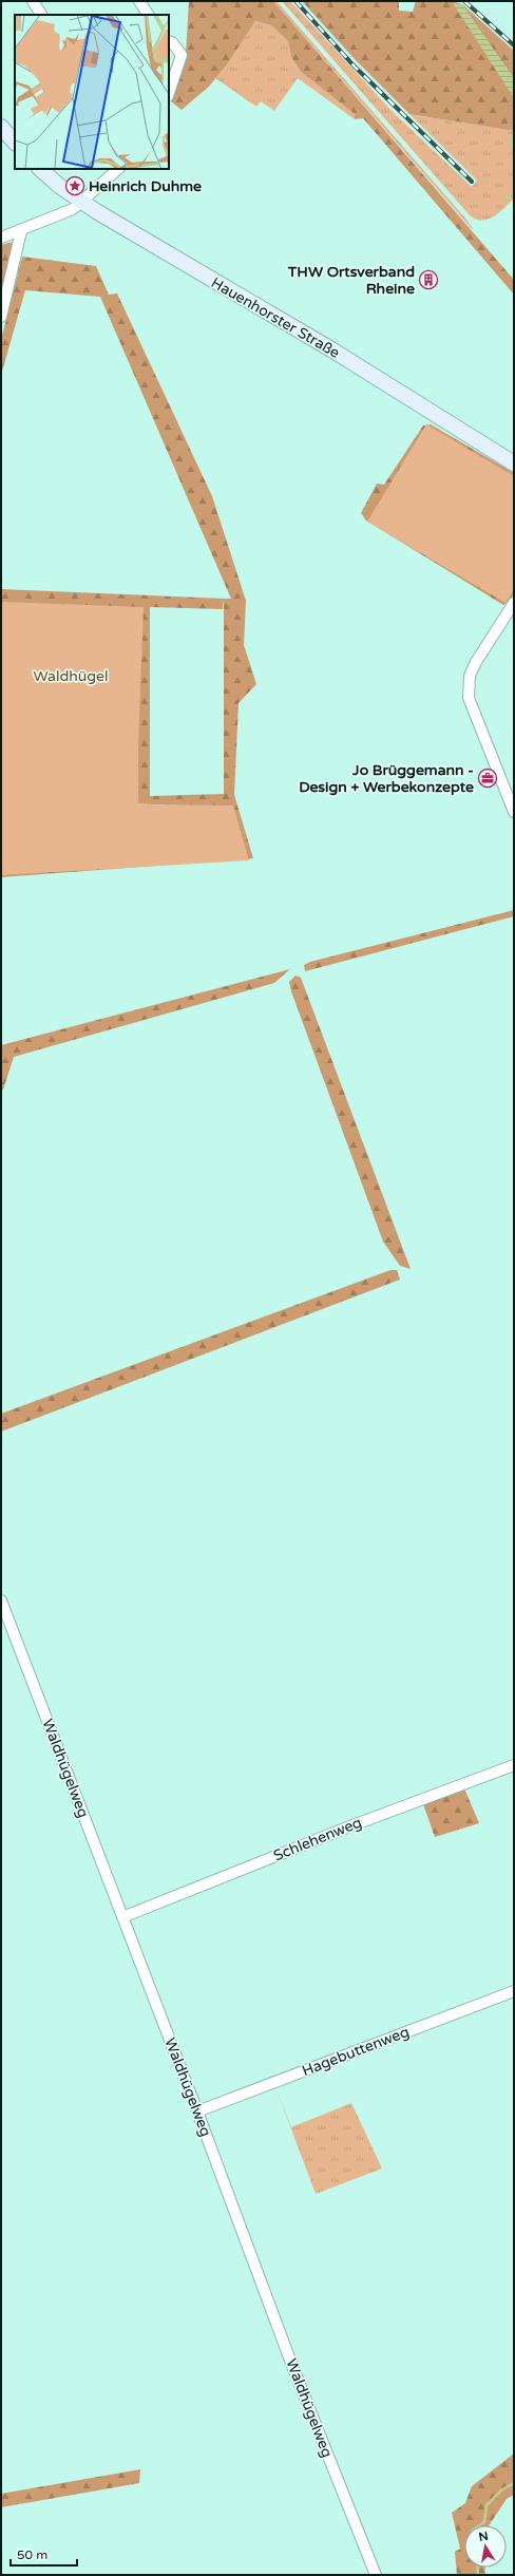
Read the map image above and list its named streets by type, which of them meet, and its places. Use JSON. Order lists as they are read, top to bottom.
{
  "streets": {
    "street": [
      "Hauenhorster Straße",
      "Waldhügelweg",
      "Schlehenweg",
      "Hagebuttenweg"
    ]
  },
  "crossings": [
    ["Waldhügelweg", "Schlehenweg"],
    ["Waldhügelweg", "Hagebuttenweg"]
  ],
  "parks": ["Waldhügel"],
  "places": {
    "place": ["Heinrich Duhme"],
    "building": ["THW Ortsverband Rheine"],
    "office": ["Jo Brüggemann - Design + Werbekonzepte"]
  },
  "scale_bar": "50 m",
  "north": "top"
}
